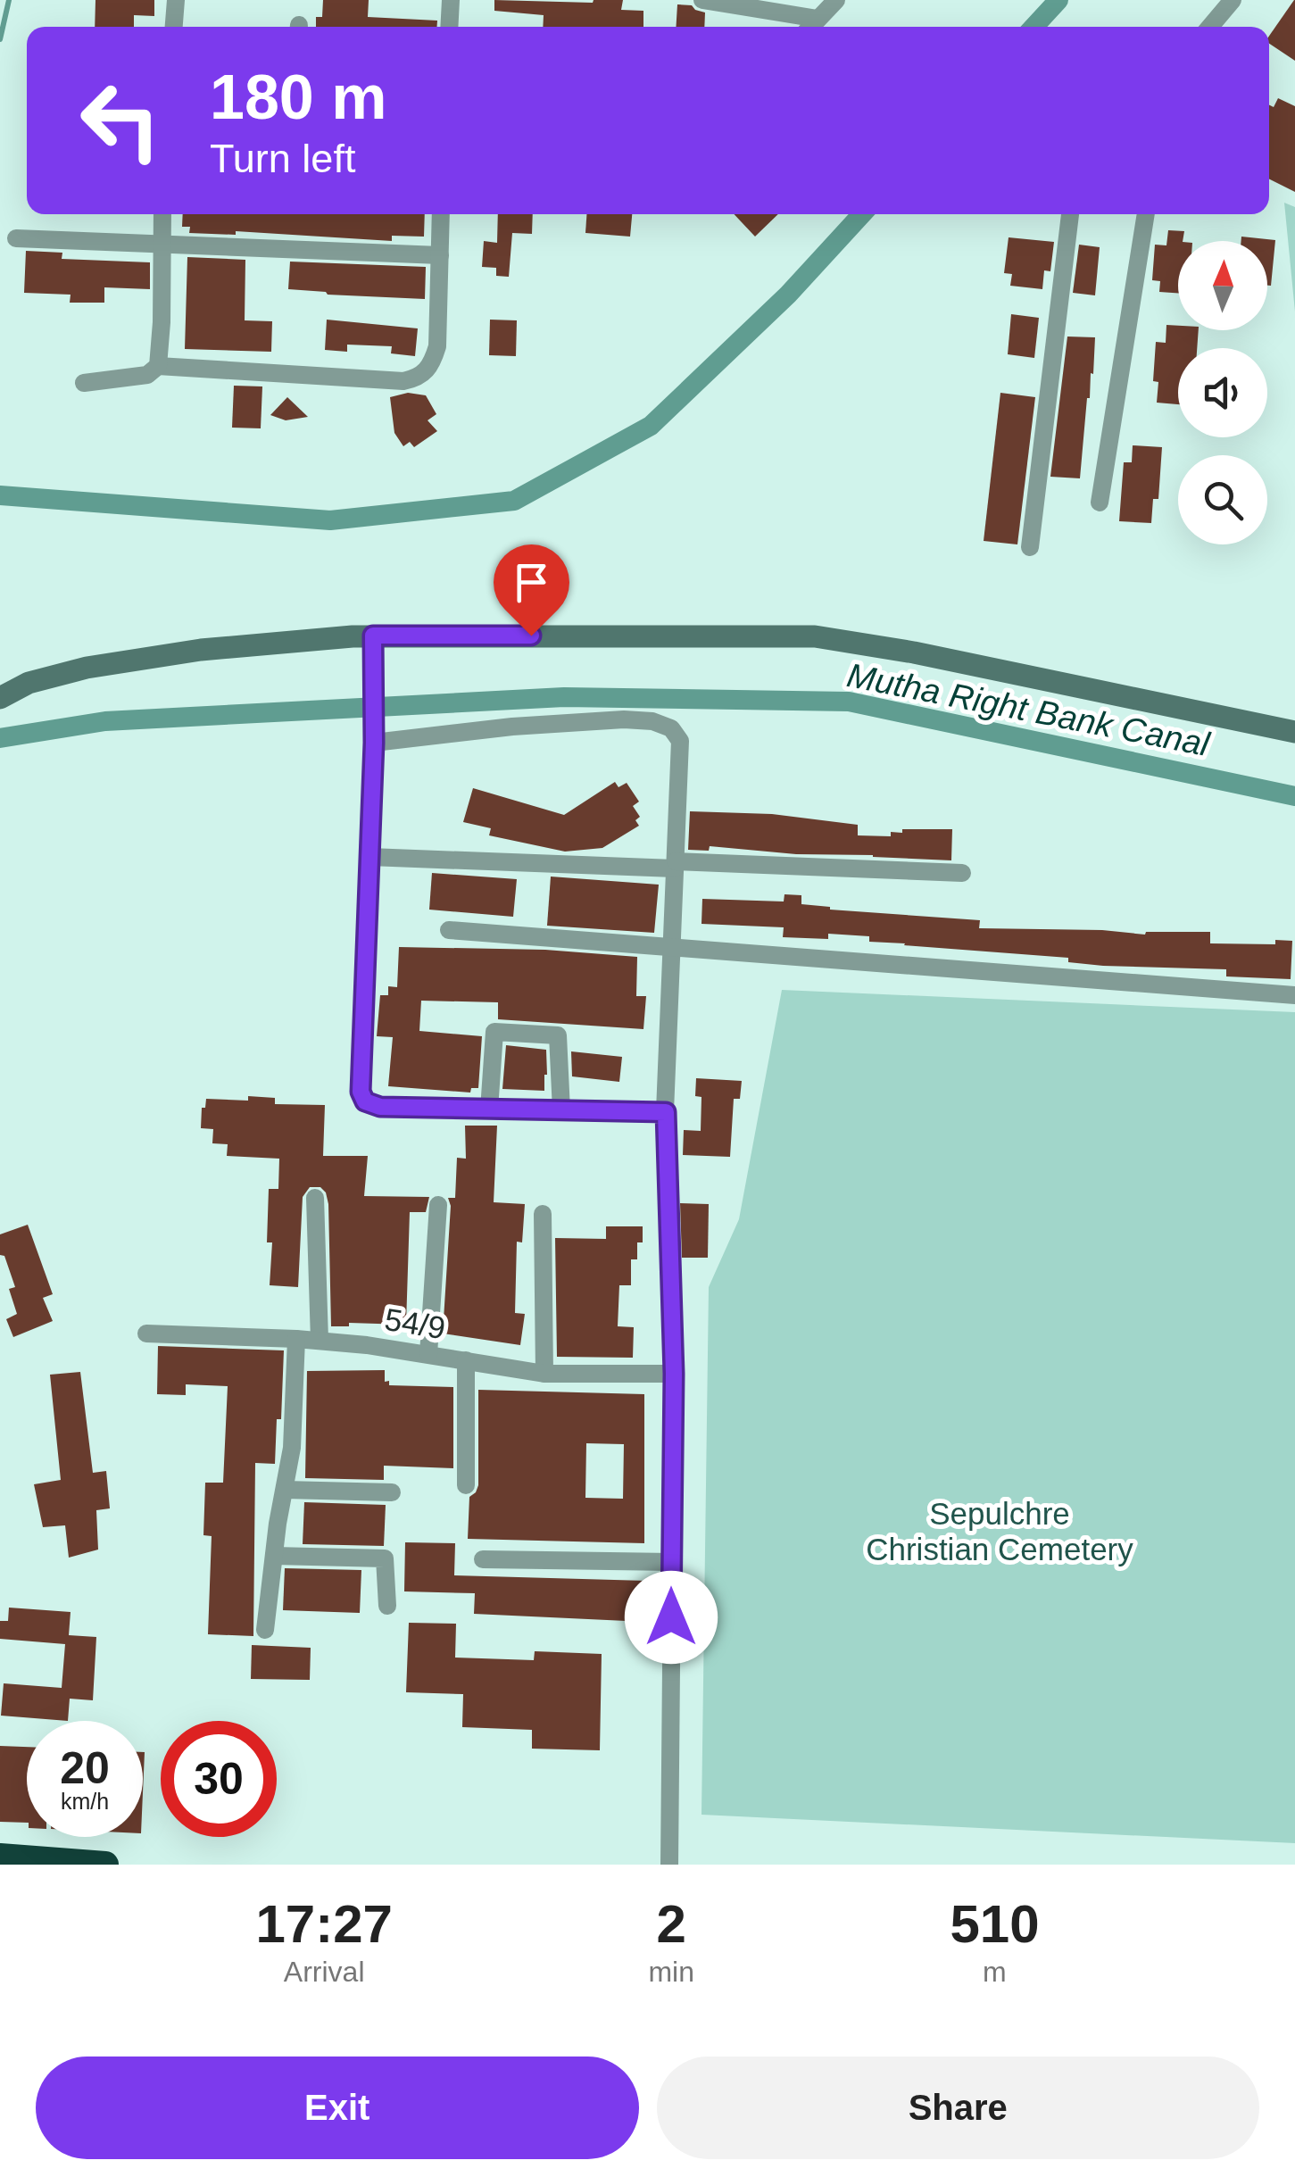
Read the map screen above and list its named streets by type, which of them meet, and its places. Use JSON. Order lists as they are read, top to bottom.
{
  "streets": {
    "street": ["54/9"]
  },
  "water": ["Mutha Right Bank Canal"],
  "parks": ["Sepulchre Christian Cemetery"],
  "north": "top",
  "page": {
    "turn": ["180 m", "Turn left"],
    "speed": "20 km/h",
    "limit": "30",
    "eta": [
      "17:27",
      "Arrival",
      "2",
      "min",
      "510",
      "m"
    ],
    "buttons": ["Exit", "Share"]
  }
}
